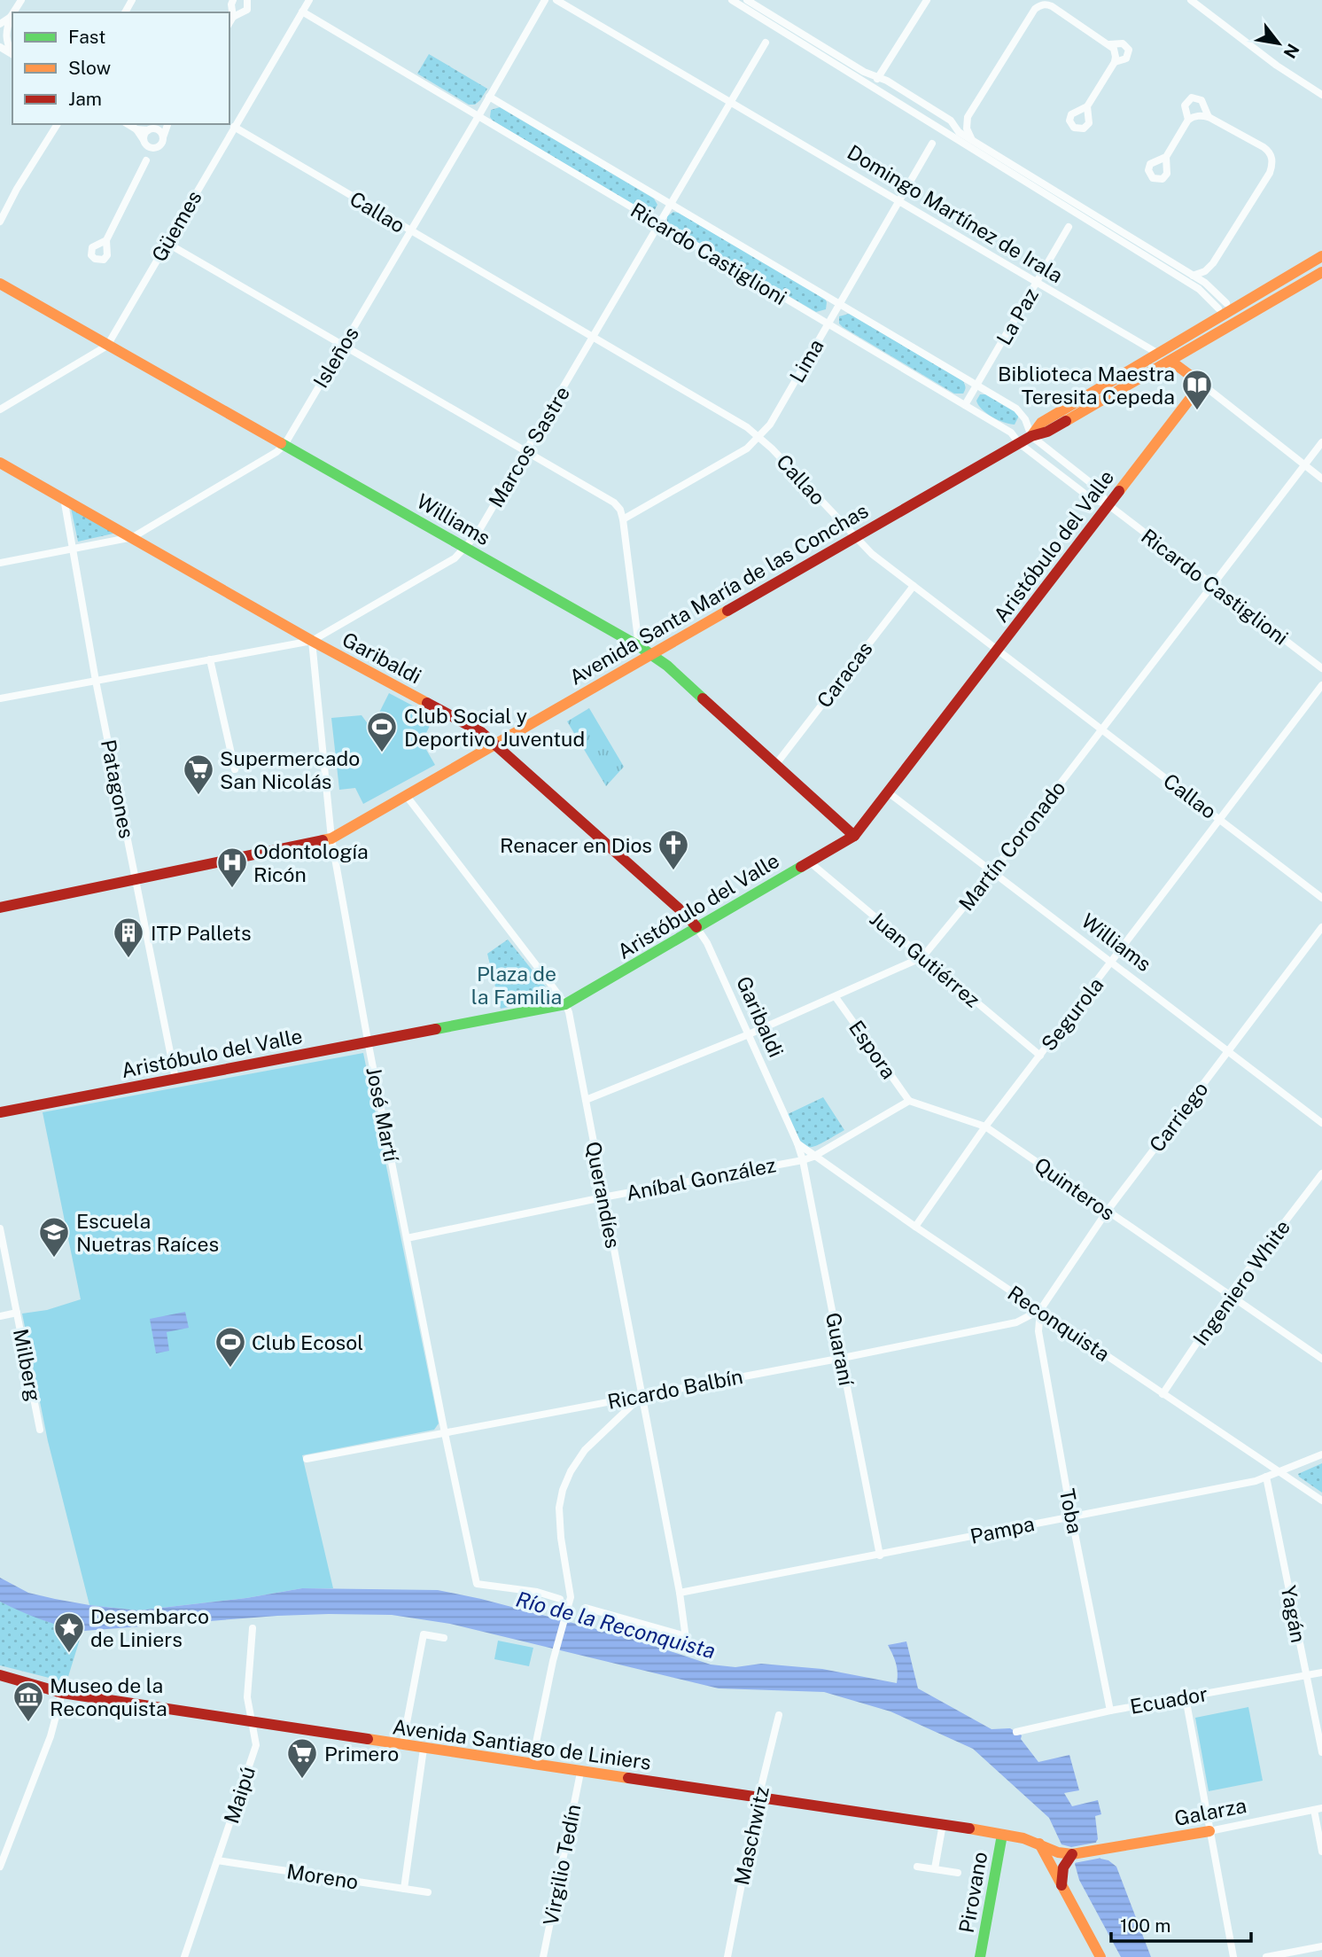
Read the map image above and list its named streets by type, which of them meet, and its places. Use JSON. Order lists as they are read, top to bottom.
{
  "streets": {
    "street": [
      "Callao",
      "Domingo Martínez de Irala",
      "Güemes",
      "Ricardo Castiglioni",
      "La Paz",
      "Isleños",
      "Lima",
      "Marcos Sastre",
      "Williams",
      "Aristóbulo del Valle",
      "Avenida Santa María de las Conchas",
      "Garibaldi",
      "Caracas",
      "Patagones",
      "Martín Coronado",
      "Juan Gutiérrez",
      "Segurola",
      "Espora",
      "José Martí",
      "Carriego",
      "Aníbal González",
      "Quinteros",
      "Querandíes",
      "Ingeniero White",
      "Reconquista",
      "Guaraní",
      "Milberg",
      "Ricardo Balbín",
      "Toba",
      "Pampa",
      "Yagán",
      "Ecuador",
      "Avenida Santiago de Liniers",
      "Maipú",
      "Galarza",
      "Maschwitz",
      "Virgilio Tedín",
      "Moreno",
      "Pirovano"
    ]
  },
  "crossings": [
    ["Callao", "Güemes"],
    ["Callao", "Isleños"],
    ["Callao", "Lima"],
    ["Callao", "Marcos Sastre"],
    ["Callao", "Aristóbulo del Valle"],
    ["Callao", "Avenida Santa María de las Conchas"],
    ["Callao", "Caracas"],
    ["Callao", "Martín Coronado"],
    ["Callao", "Segurola"],
    ["Domingo Martínez de Irala", "La Paz"],
    ["Domingo Martínez de Irala", "Lima"],
    ["Domingo Martínez de Irala", "Marcos Sastre"],
    ["Domingo Martínez de Irala", "Aristóbulo del Valle"],
    ["Domingo Martínez de Irala", "Avenida Santa María de las Conchas"],
    ["Domingo Martínez de Irala", "Martín Coronado"],
    ["Güemes", "Ricardo Castiglioni"],
    ["Güemes", "Williams"],
    ["Ricardo Castiglioni", "La Paz"],
    ["Ricardo Castiglioni", "Isleños"],
    ["Ricardo Castiglioni", "Lima"],
    ["Ricardo Castiglioni", "Marcos Sastre"],
    ["Ricardo Castiglioni", "Aristóbulo del Valle"],
    ["Ricardo Castiglioni", "Avenida Santa María de las Conchas"],
    ["Ricardo Castiglioni", "Martín Coronado"],
    ["Isleños", "Williams"],
    ["Isleños", "Garibaldi"],
    ["Isleños", "Patagones"],
    ["Marcos Sastre", "Williams"],
    ["Marcos Sastre", "Garibaldi"],
    ["Marcos Sastre", "Patagones"],
    ["Marcos Sastre", "José Martí"],
    ["Williams", "Aristóbulo del Valle"],
    ["Williams", "Avenida Santa María de las Conchas"],
    ["Williams", "Caracas"],
    ["Williams", "Martín Coronado"],
    ["Williams", "Segurola"],
    ["Williams", "Carriego"],
    ["Aristóbulo del Valle", "Garibaldi"],
    ["Aristóbulo del Valle", "Patagones"],
    ["Aristóbulo del Valle", "Juan Gutiérrez"],
    ["Aristóbulo del Valle", "José Martí"],
    ["Aristóbulo del Valle", "Querandíes"],
    ["Avenida Santa María de las Conchas", "Garibaldi"],
    ["Avenida Santa María de las Conchas", "Patagones"],
    ["Avenida Santa María de las Conchas", "José Martí"],
    ["Avenida Santa María de las Conchas", "Querandíes"],
    ["Garibaldi", "Patagones"],
    ["Garibaldi", "Martín Coronado"],
    ["Garibaldi", "José Martí"],
    ["Garibaldi", "Reconquista"],
    ["Garibaldi", "Guaraní"],
    ["Martín Coronado", "Juan Gutiérrez"],
    ["Martín Coronado", "Espora"],
    ["Martín Coronado", "Querandíes"],
    ["Juan Gutiérrez", "Segurola"],
    ["Segurola", "Quinteros"],
    ["Segurola", "Reconquista"],
    ["Espora", "Quinteros"],
    ["José Martí", "Aníbal González"],
    ["José Martí", "Ricardo Balbín"],
    ["Carriego", "Quinteros"],
    ["Carriego", "Reconquista"],
    ["Carriego", "Ricardo Balbín"],
    ["Carriego", "Toba"],
    ["Aníbal González", "Querandíes"],
    ["Aníbal González", "Reconquista"],
    ["Aníbal González", "Guaraní"],
    ["Quinteros", "Ingeniero White"],
    ["Querandíes", "Ricardo Balbín"],
    ["Querandíes", "Pampa"],
    ["Ingeniero White", "Reconquista"],
    ["Reconquista", "Guaraní"],
    ["Reconquista", "Ricardo Balbín"],
    ["Reconquista", "Toba"],
    ["Reconquista", "Pampa"],
    ["Guaraní", "Ricardo Balbín"],
    ["Guaraní", "Pampa"],
    ["Ricardo Balbín", "Toba"],
    ["Toba", "Pampa"],
    ["Toba", "Ecuador"],
    ["Pampa", "Yagán"],
    ["Yagán", "Ecuador"],
    ["Avenida Santiago de Liniers", "Maipú"],
    ["Avenida Santiago de Liniers", "Galarza"],
    ["Avenida Santiago de Liniers", "Maschwitz"],
    ["Avenida Santiago de Liniers", "Virgilio Tedín"],
    ["Avenida Santiago de Liniers", "Pirovano"],
    ["Maipú", "Moreno"]
  ],
  "water": ["Río de la Reconquista"],
  "parks": ["Plaza de la Familia"],
  "places": {
    "library": ["Biblioteca Maestra Teresita Cepeda"],
    "sports": ["Club Social y Deportivo Juventud", "Club Ecosol"],
    "supermarket": ["Supermercado San Nicolás", "Primero"],
    "church": ["Renacer en Dios"],
    "hospital": ["Odontología Ricón"],
    "building": ["ITP Pallets"],
    "school or university": ["Escuela Nuetras Raíces"],
    "place": ["Desembarco de Liniers"],
    "museum": ["Museo de la Reconquista"]
  },
  "legend": ["Fast", "Slow", "Jam"],
  "scale_bar": "100 m",
  "north": "bottom right"
}
